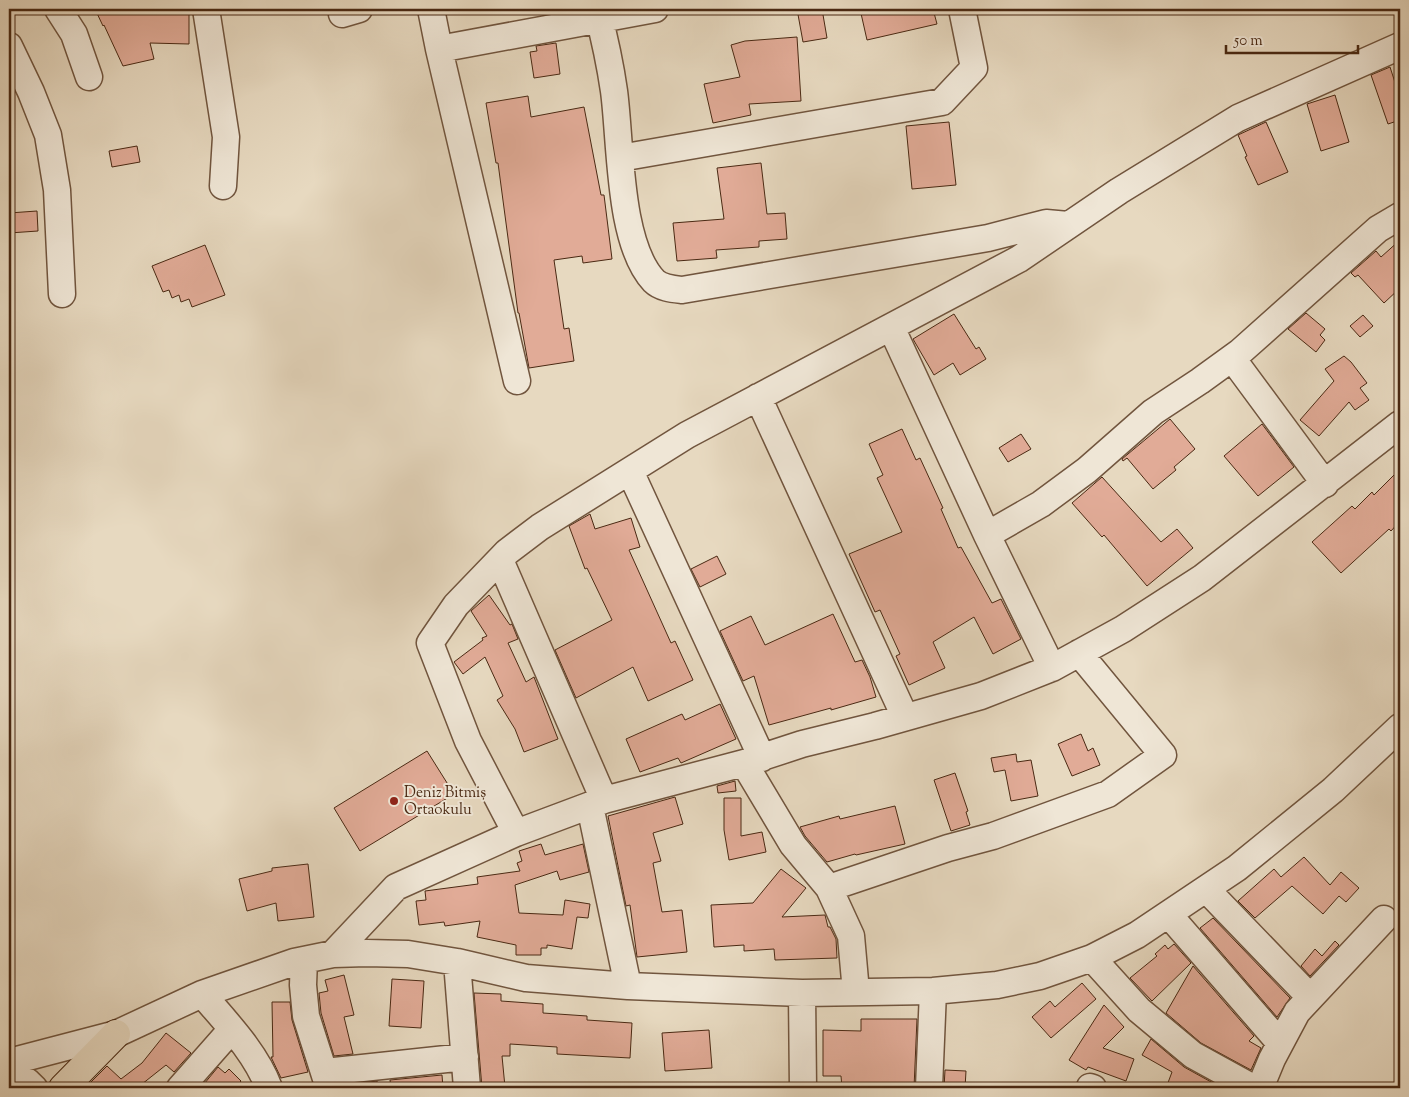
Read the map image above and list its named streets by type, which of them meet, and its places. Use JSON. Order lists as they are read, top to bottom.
{
  "places": ["Deniz Bitmiş Ortaokulu"],
  "scale_bar": "50 m"
}
